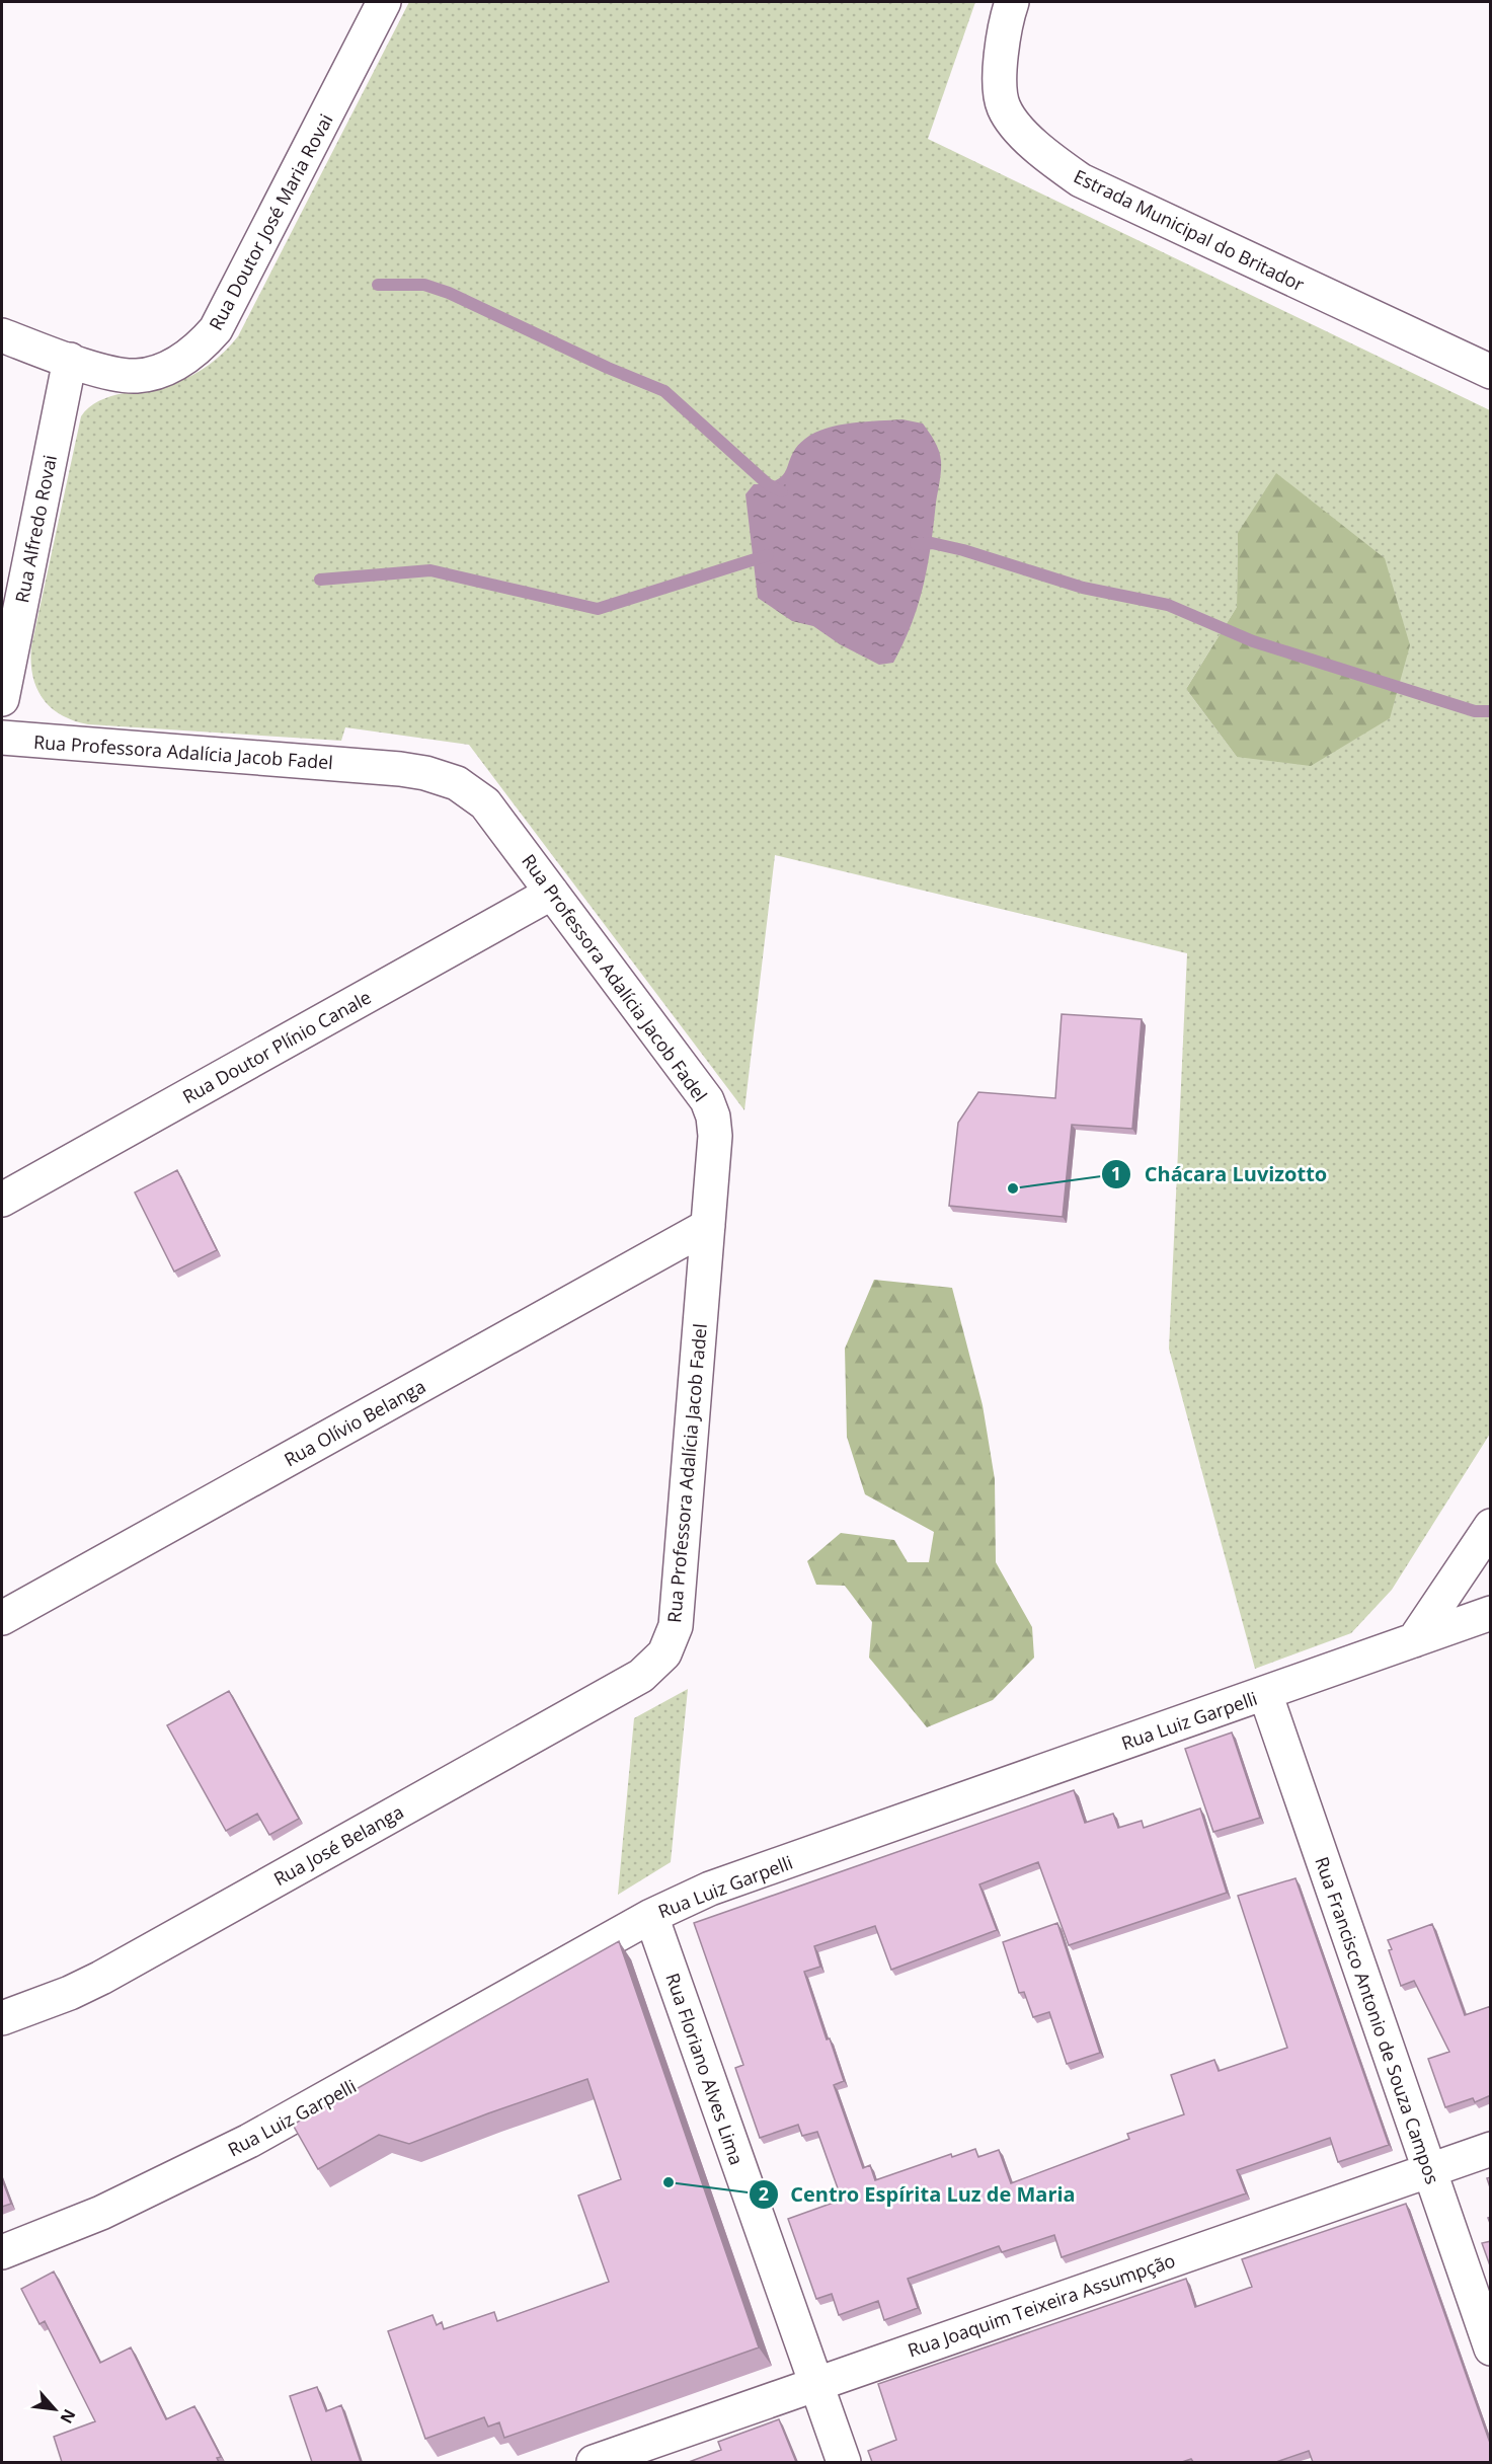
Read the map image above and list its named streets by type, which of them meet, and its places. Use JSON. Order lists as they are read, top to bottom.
{
  "streets": {
    "street": [
      "Rua Doutor José Maria Rovai",
      "Estrada Municipal do Britador",
      "Rua Alfredo Rovai",
      "Rua Professora Adalícia Jacob Fadel",
      "Rua Doutor Plínio Canale",
      "Rua Olívio Belanga",
      "Rua Luiz Garpelli",
      "Rua José Belanga",
      "Rua Francisco Antonio de Souza Campos",
      "Rua Floriano Alves Lima",
      "Rua Joaquim Teixeira Assumpção"
    ]
  },
  "crossings": [
    ["Rua Doutor José Maria Rovai", "Rua Alfredo Rovai"],
    ["Rua Professora Adalícia Jacob Fadel", "Rua Doutor Plínio Canale"],
    ["Rua Professora Adalícia Jacob Fadel", "Rua Olívio Belanga"],
    ["Rua Professora Adalícia Jacob Fadel", "Rua José Belanga"],
    ["Rua Luiz Garpelli", "Rua Francisco Antonio de Souza Campos"],
    ["Rua Luiz Garpelli", "Rua Floriano Alves Lima"],
    ["Rua Francisco Antonio de Souza Campos", "Rua Joaquim Teixeira Assumpção"],
    ["Rua Floriano Alves Lima", "Rua Joaquim Teixeira Assumpção"]
  ],
  "places": ["Chácara Luvizotto", "Centro Espírita Luz de Maria"],
  "north": "bottom right"
}
